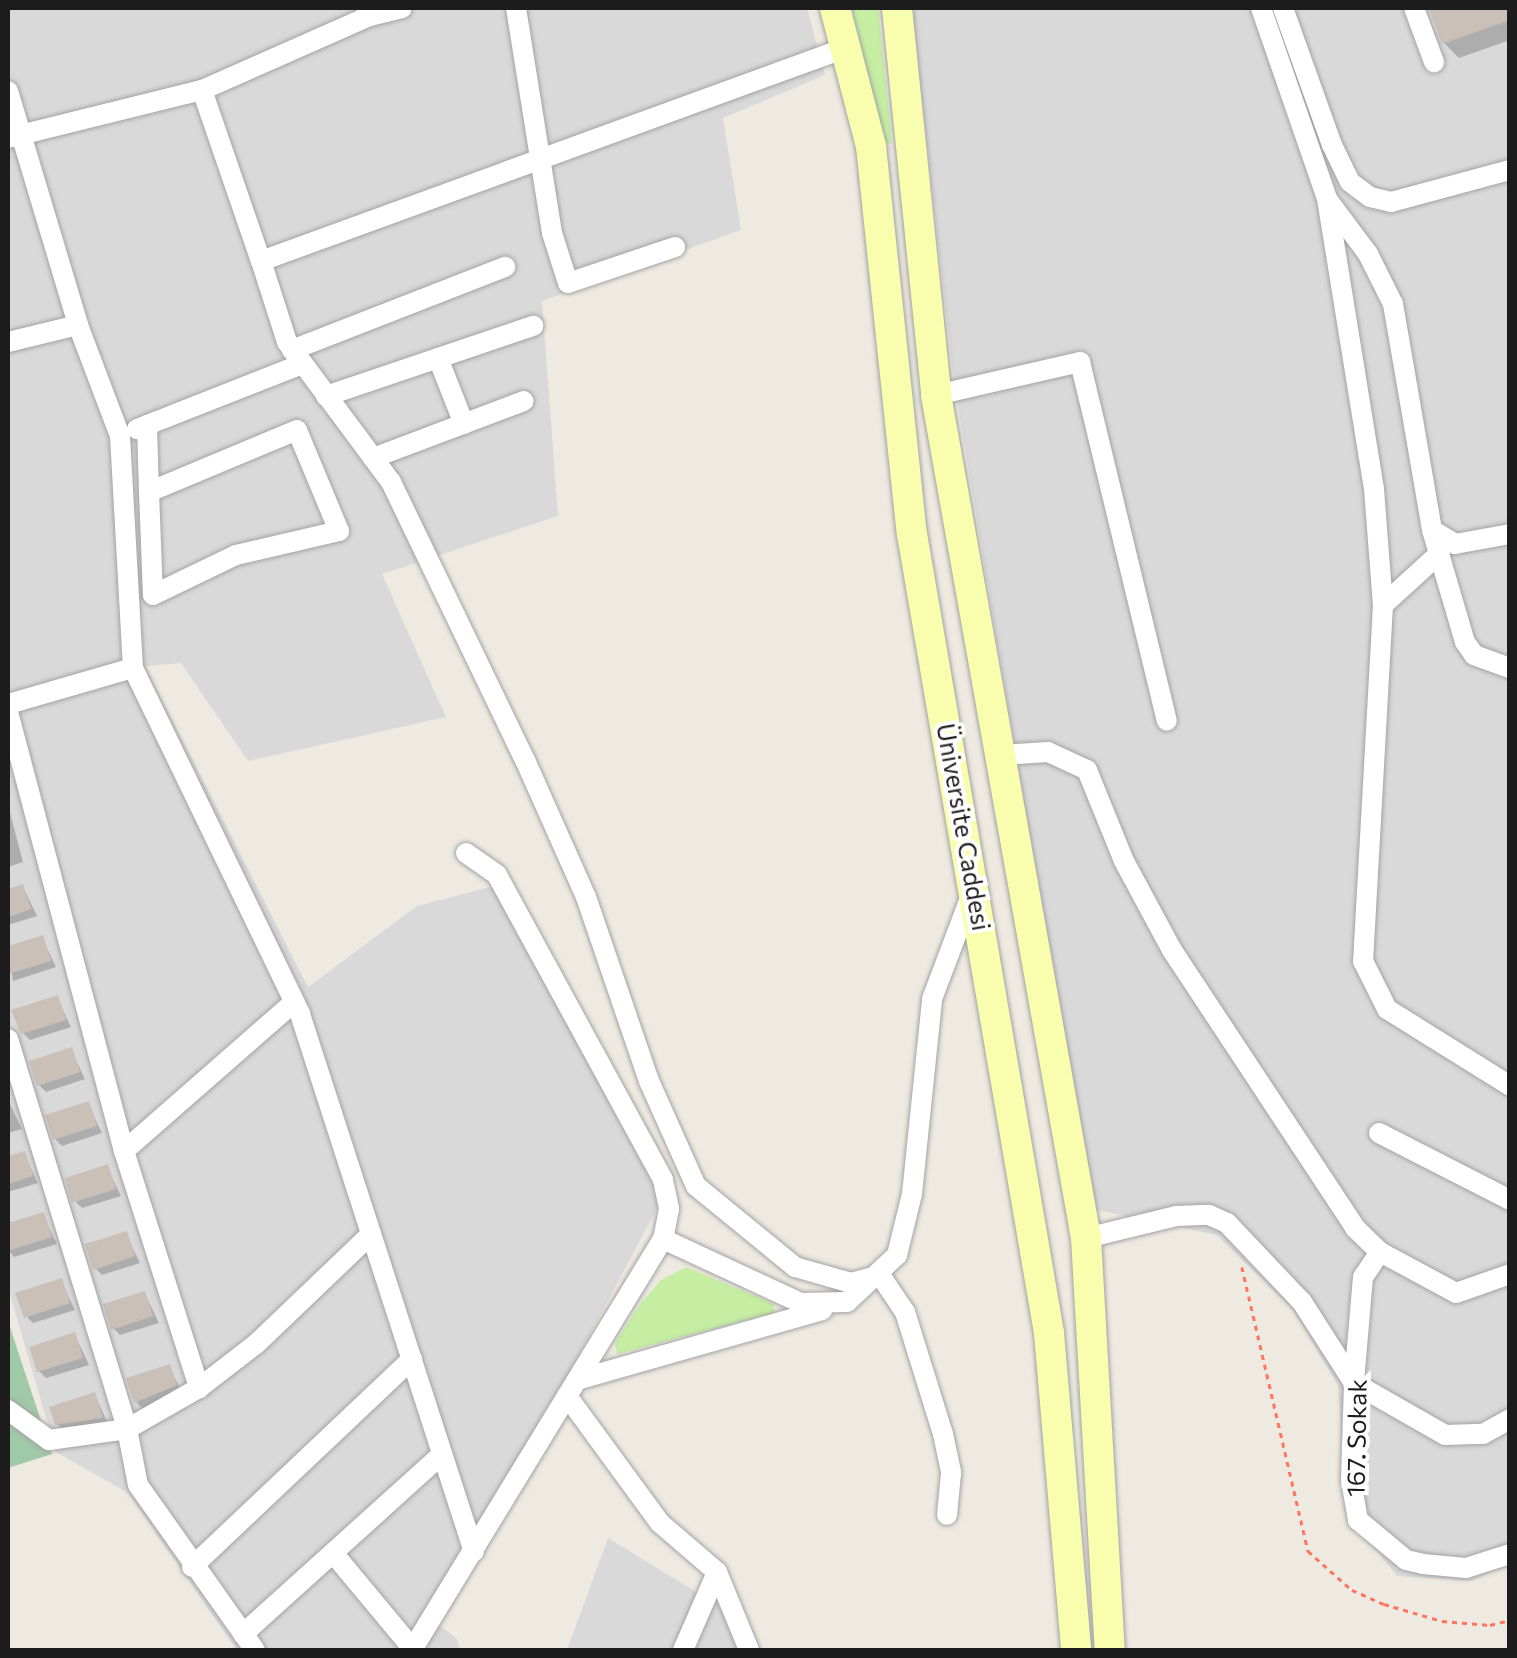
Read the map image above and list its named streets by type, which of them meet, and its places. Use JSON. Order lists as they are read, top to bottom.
{
  "streets": {
    "main road": ["Üniversite Caddesi"],
    "street": ["167. Sokak"]
  }
}
